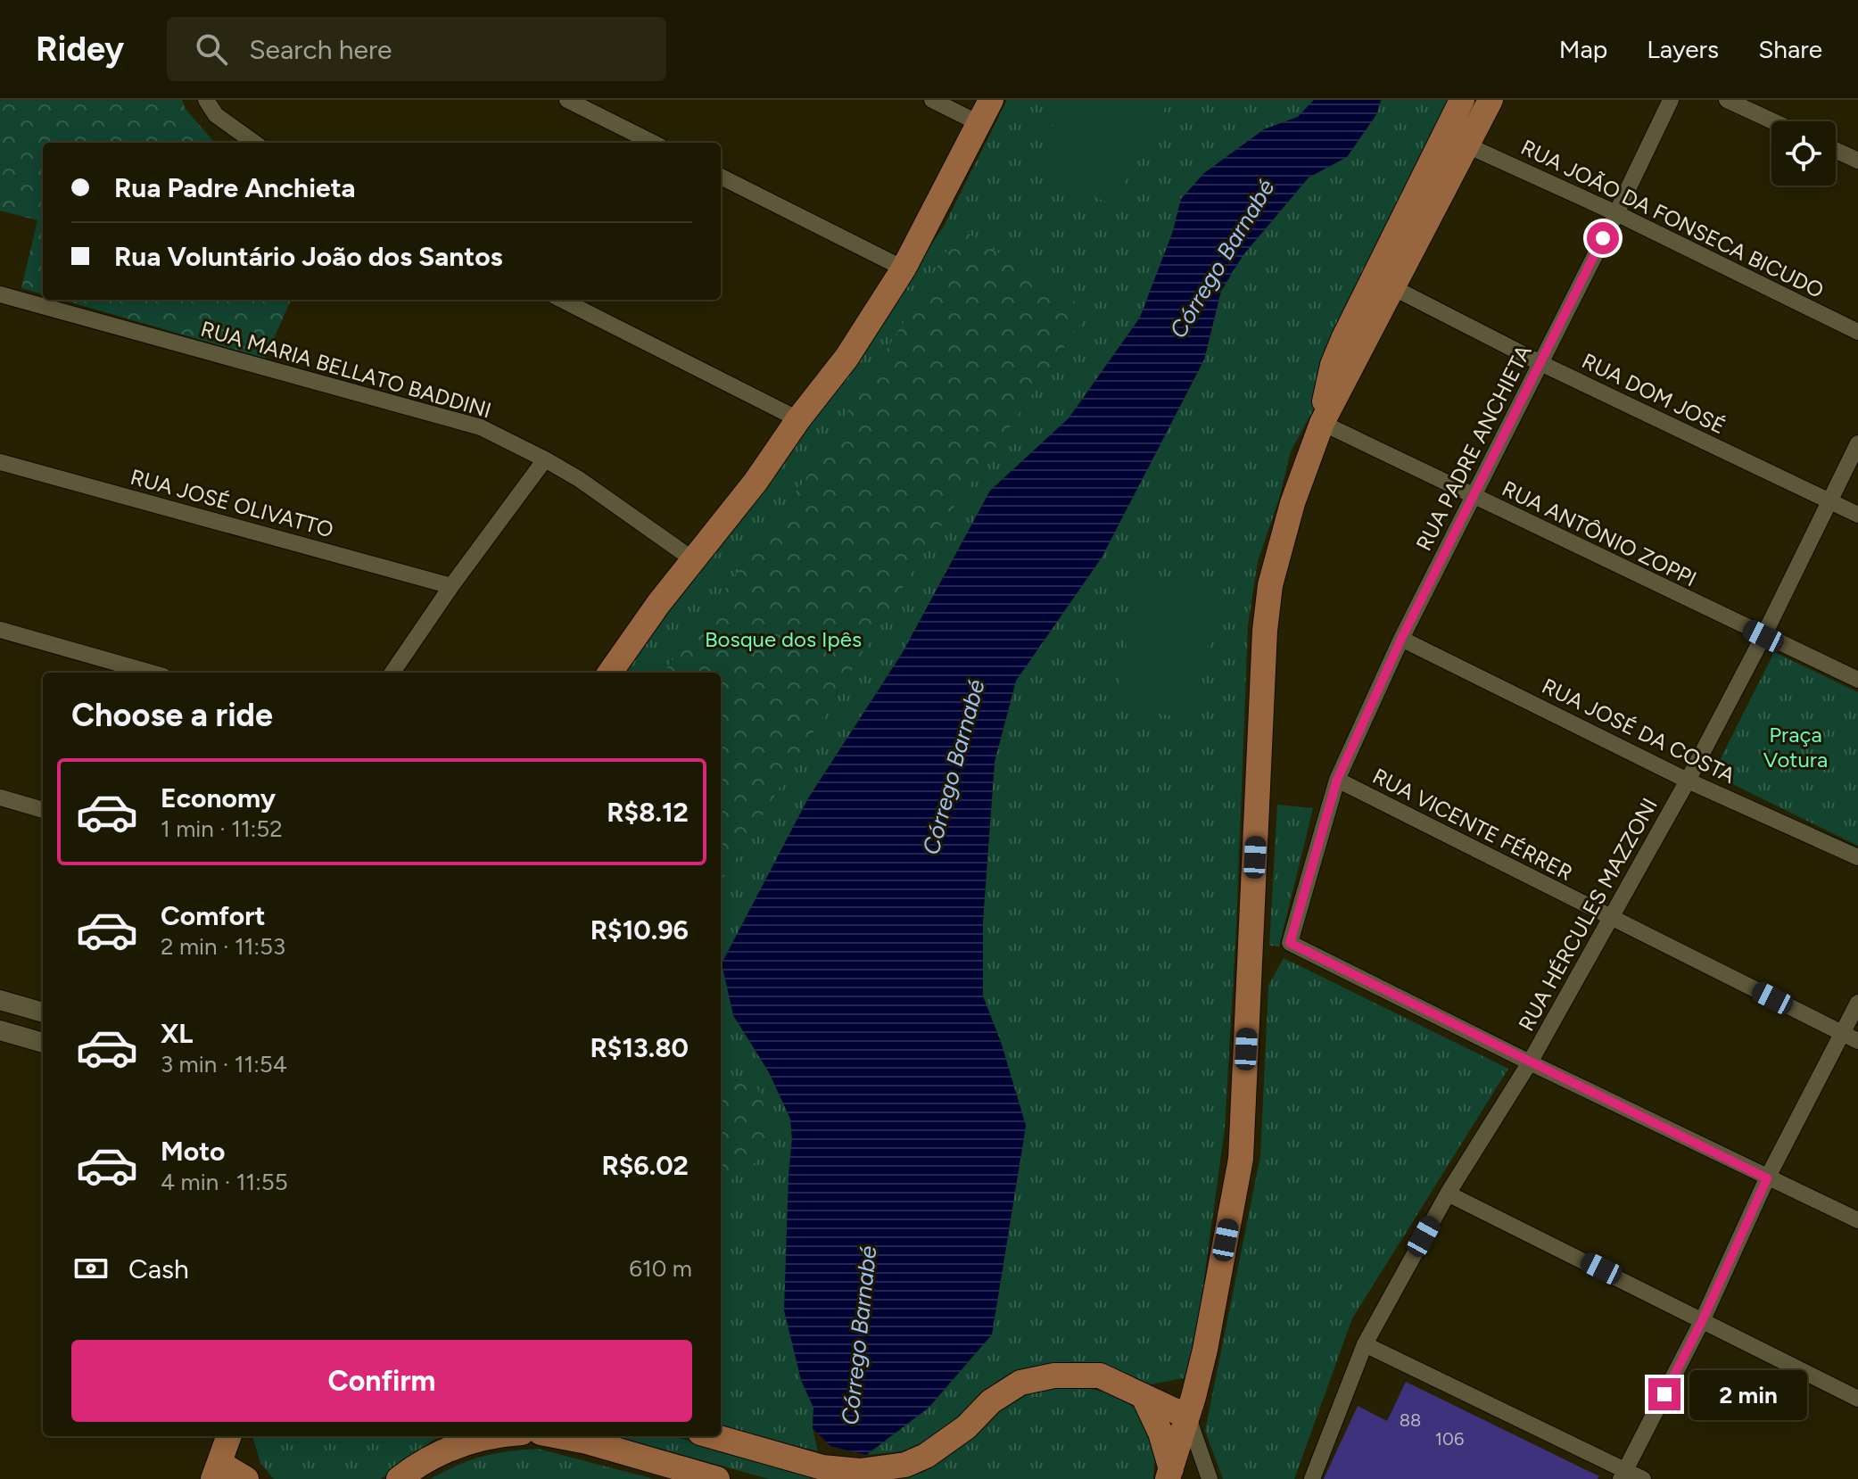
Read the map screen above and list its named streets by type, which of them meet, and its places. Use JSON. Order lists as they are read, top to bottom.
{
  "streets": {
    "street": [
      "RUA JOÃO DA FONSECA BICUDO",
      "RUA MARIA BELLATO BADDINI",
      "RUA DOM JOSÉ",
      "RUA PADRE ANCHIETA",
      "RUA JOSÉ OLIVATTO",
      "RUA ANTÔNIO ZOPPI",
      "RUA JOSÉ DA COSTA",
      "RUA VICENTE FÉRRER",
      "RUA HÉRCULES MAZZONI"
    ]
  },
  "crossings": [
    ["RUA JOÃO DA FONSECA BICUDO", "RUA PADRE ANCHIETA"],
    ["RUA DOM JOSÉ", "RUA PADRE ANCHIETA"],
    ["RUA DOM JOSÉ", "RUA HÉRCULES MAZZONI"],
    ["RUA PADRE ANCHIETA", "RUA ANTÔNIO ZOPPI"],
    ["RUA PADRE ANCHIETA", "RUA JOSÉ DA COSTA"],
    ["RUA PADRE ANCHIETA", "RUA VICENTE FÉRRER"],
    ["RUA PADRE ANCHIETA", "RUA HÉRCULES MAZZONI"],
    ["RUA ANTÔNIO ZOPPI", "RUA HÉRCULES MAZZONI"],
    ["RUA JOSÉ DA COSTA", "RUA HÉRCULES MAZZONI"],
    ["RUA VICENTE FÉRRER", "RUA HÉRCULES MAZZONI"]
  ],
  "water": ["Córrego Barnabé"],
  "parks": ["Bosque dos Ipês", "Praça Votura"],
  "house_numbers": ["88", "106"],
  "page": {
    "header": "Ridey",
    "search": "Search here",
    "nav": ["Map", "Layers", "Share"],
    "banner": ["Rua Padre Anchieta", "Rua Voluntário João dos Santos"],
    "heading": "Choose a ride",
    "list": [
      {
        "name": "Economy",
        "note": "1 min · 11:52",
        "value": "R$8.12"
      },
      {
        "name": "Comfort",
        "note": "2 min · 11:53",
        "value": "R$10.96"
      },
      {
        "name": "XL",
        "note": "3 min · 11:54",
        "value": "R$13.80"
      },
      {
        "name": "Moto",
        "note": "4 min · 11:55",
        "value": "R$6.02"
      }
    ],
    "pay": ["Cash", "610 m"],
    "buttons": "Confirm",
    "bubble": "2 min"
  }
}
